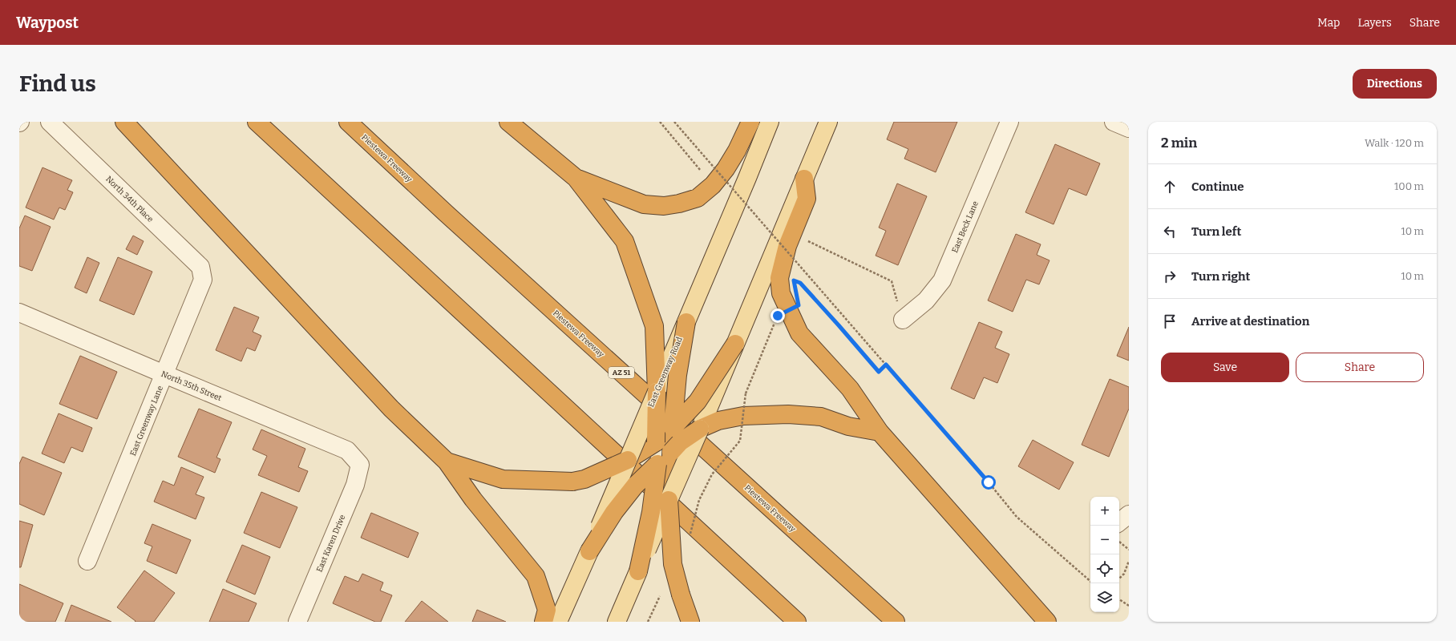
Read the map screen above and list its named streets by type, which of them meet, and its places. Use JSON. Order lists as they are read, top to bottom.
{
  "streets": {
    "highway": ["Piestewa Freeway", "AZ 51"],
    "main road": ["East Greenway Road"],
    "street": [
      "North 34th Place",
      "East Beck Lane",
      "North 35th Street",
      "East Greenway Lane",
      "East Karen Drive"
    ]
  },
  "crossings": [
    ["North 34th Place", "East Greenway Lane"],
    ["North 35th Street", "East Greenway Lane"],
    ["North 35th Street", "East Karen Drive"]
  ],
  "page": {
    "header": "Waypost",
    "nav": ["Map", "Layers", "Share"],
    "buttons": [
      "Directions",
      ["Save", "Share"]
    ],
    "title": "Find us",
    "heading": ["2 min", "Walk · 120 m"],
    "list": [
      ["Continue", "100 m"],
      ["Turn left", "10 m"],
      ["Turn right", "10 m"],
      "Arrive at destination"
    ],
    "map_buttons": ["+", "−"]
  }
}
